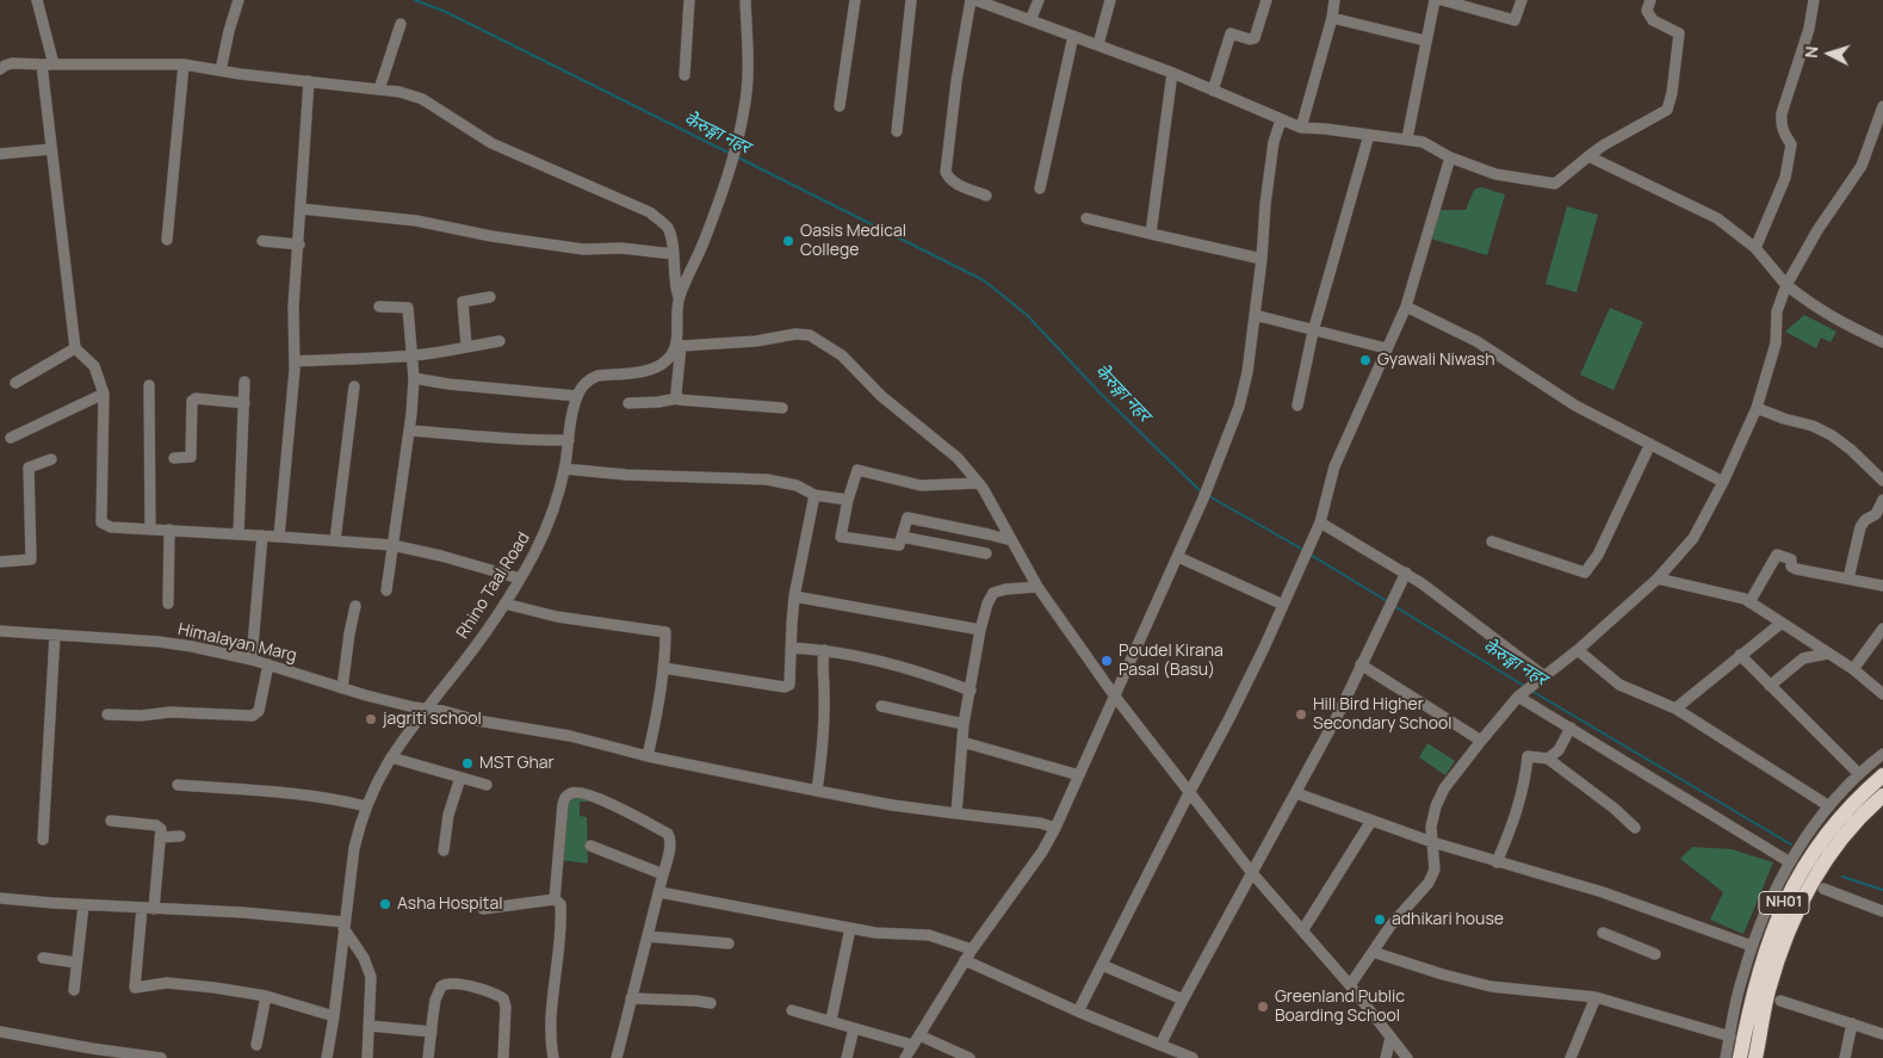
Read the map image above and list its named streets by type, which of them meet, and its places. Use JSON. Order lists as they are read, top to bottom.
{
  "streets": {
    "highway": ["NH01"],
    "street": ["Rhino Taal Road", "Himalayan Marg"]
  },
  "crossings": [
    ["Rhino Taal Road", "Himalayan Marg"]
  ],
  "water": ["केेरुङ्गा नहर"],
  "places": [
    "Oasis Medical College",
    "Gyawali Niwash",
    "Poudel Kirana Pasal (Basu)",
    "Hill Bird Higher Secondary School",
    "jagriti school",
    "MST Ghar",
    "Asha Hospital",
    "adhikari house",
    "Greenland Public Boarding School"
  ],
  "north": "left"
}
